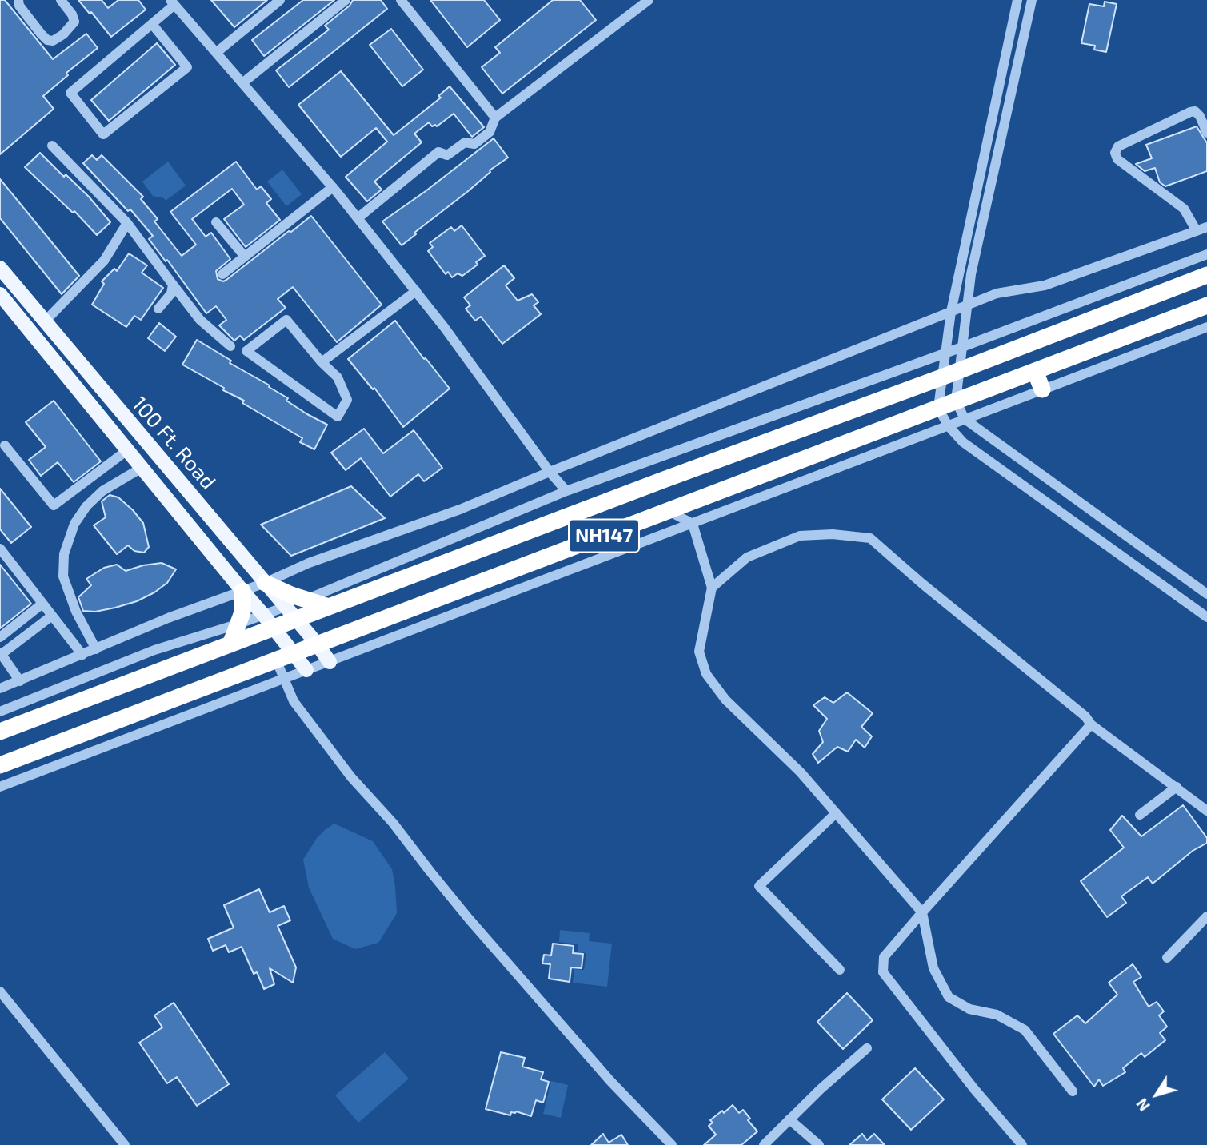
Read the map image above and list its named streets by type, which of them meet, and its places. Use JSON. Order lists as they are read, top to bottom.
{
  "streets": {
    "highway": ["NH147"],
    "main road": ["100 Ft. Road"]
  },
  "crossings": [
    ["100 Ft. Road", "NH147"]
  ],
  "north": "bottom left"
}
